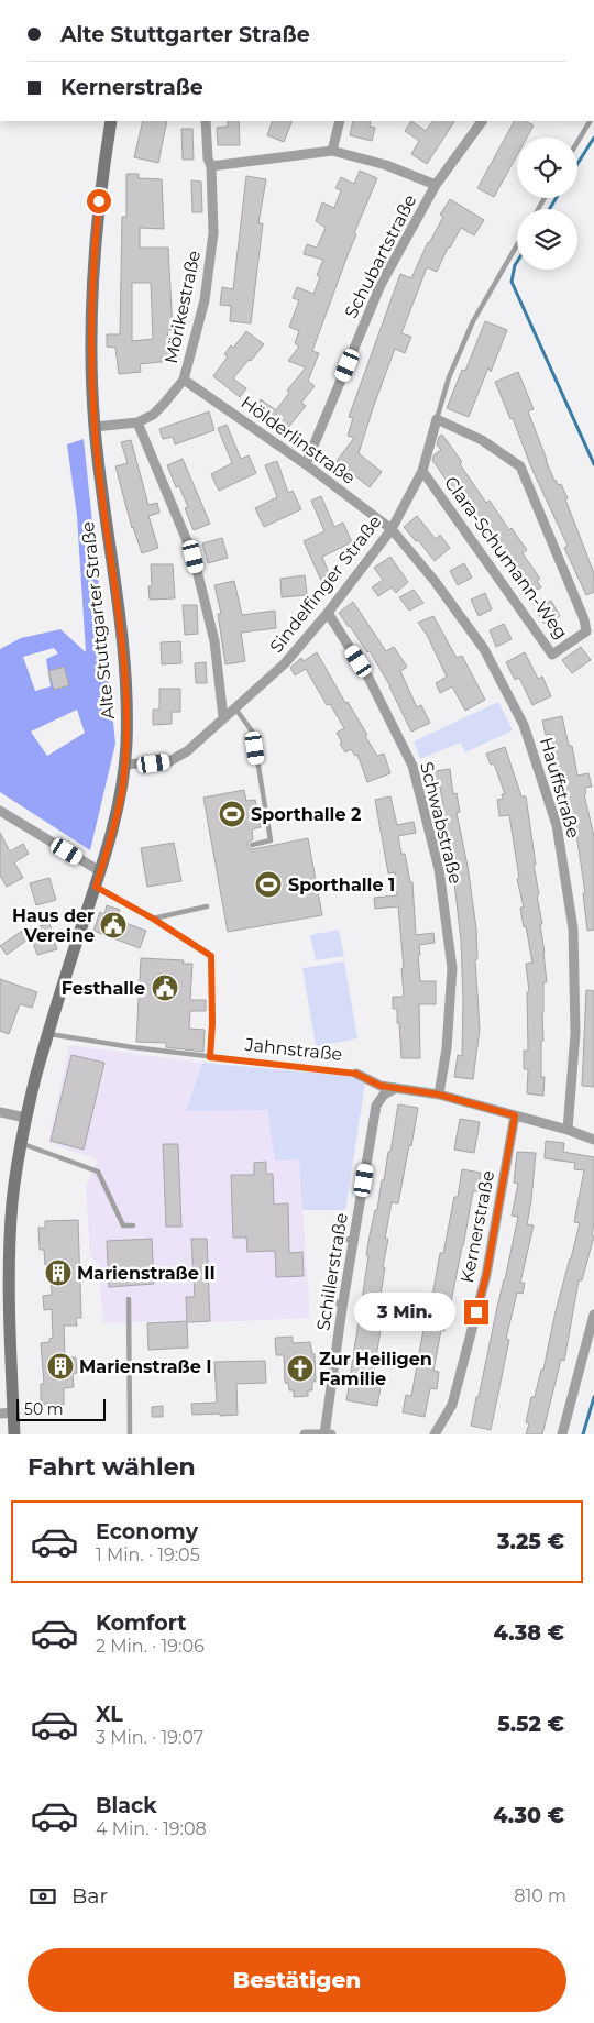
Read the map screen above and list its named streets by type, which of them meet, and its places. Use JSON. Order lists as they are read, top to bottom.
{
  "streets": {
    "street": [
      "Schubartstraße",
      "Mörikestraße",
      "Hölderlinstraße",
      "Clara-Schumann-Weg",
      "Sindelfinger Straße",
      "Alte Stuttgarter Straße",
      "Hauffstraße",
      "Schwabstraße",
      "Jahnstraße",
      "Kernerstraße",
      "Schillerstraße"
    ]
  },
  "crossings": [
    ["Schubartstraße", "Hölderlinstraße"],
    ["Mörikestraße", "Hölderlinstraße"],
    ["Mörikestraße", "Alte Stuttgarter Straße"],
    ["Hölderlinstraße", "Sindelfinger Straße"],
    ["Hölderlinstraße", "Hauffstraße"],
    ["Clara-Schumann-Weg", "Sindelfinger Straße"],
    ["Sindelfinger Straße", "Alte Stuttgarter Straße"],
    ["Sindelfinger Straße", "Hauffstraße"],
    ["Sindelfinger Straße", "Schwabstraße"],
    ["Alte Stuttgarter Straße", "Jahnstraße"],
    ["Hauffstraße", "Jahnstraße"],
    ["Schwabstraße", "Jahnstraße"],
    ["Jahnstraße", "Kernerstraße"],
    ["Jahnstraße", "Schillerstraße"]
  ],
  "places": {
    "sports": ["Sporthalle 2", "Sporthalle 1"],
    "public building": ["Haus der Vereine", "Festhalle"],
    "building": ["Marienstraße II", "Marienstraße I"],
    "church": ["Zur Heiligen Familie"]
  },
  "scale_bar": "50 m",
  "page": {
    "banner": ["Alte Stuttgarter Straße", "Kernerstraße"],
    "bubble": "3 Min.",
    "scale": "50 m",
    "heading": "Fahrt wählen",
    "list": [
      {
        "name": "Economy",
        "note": "1 Min. · 19:05",
        "value": "3.25 €"
      },
      {
        "name": "Komfort",
        "note": "2 Min. · 19:06",
        "value": "4.38 €"
      },
      {
        "name": "XL",
        "note": "3 Min. · 19:07",
        "value": "5.52 €"
      },
      {
        "name": "Black",
        "note": "4 Min. · 19:08",
        "value": "4.30 €"
      }
    ],
    "pay": ["Bar", "810 m"],
    "buttons": "Bestätigen"
  }
}
